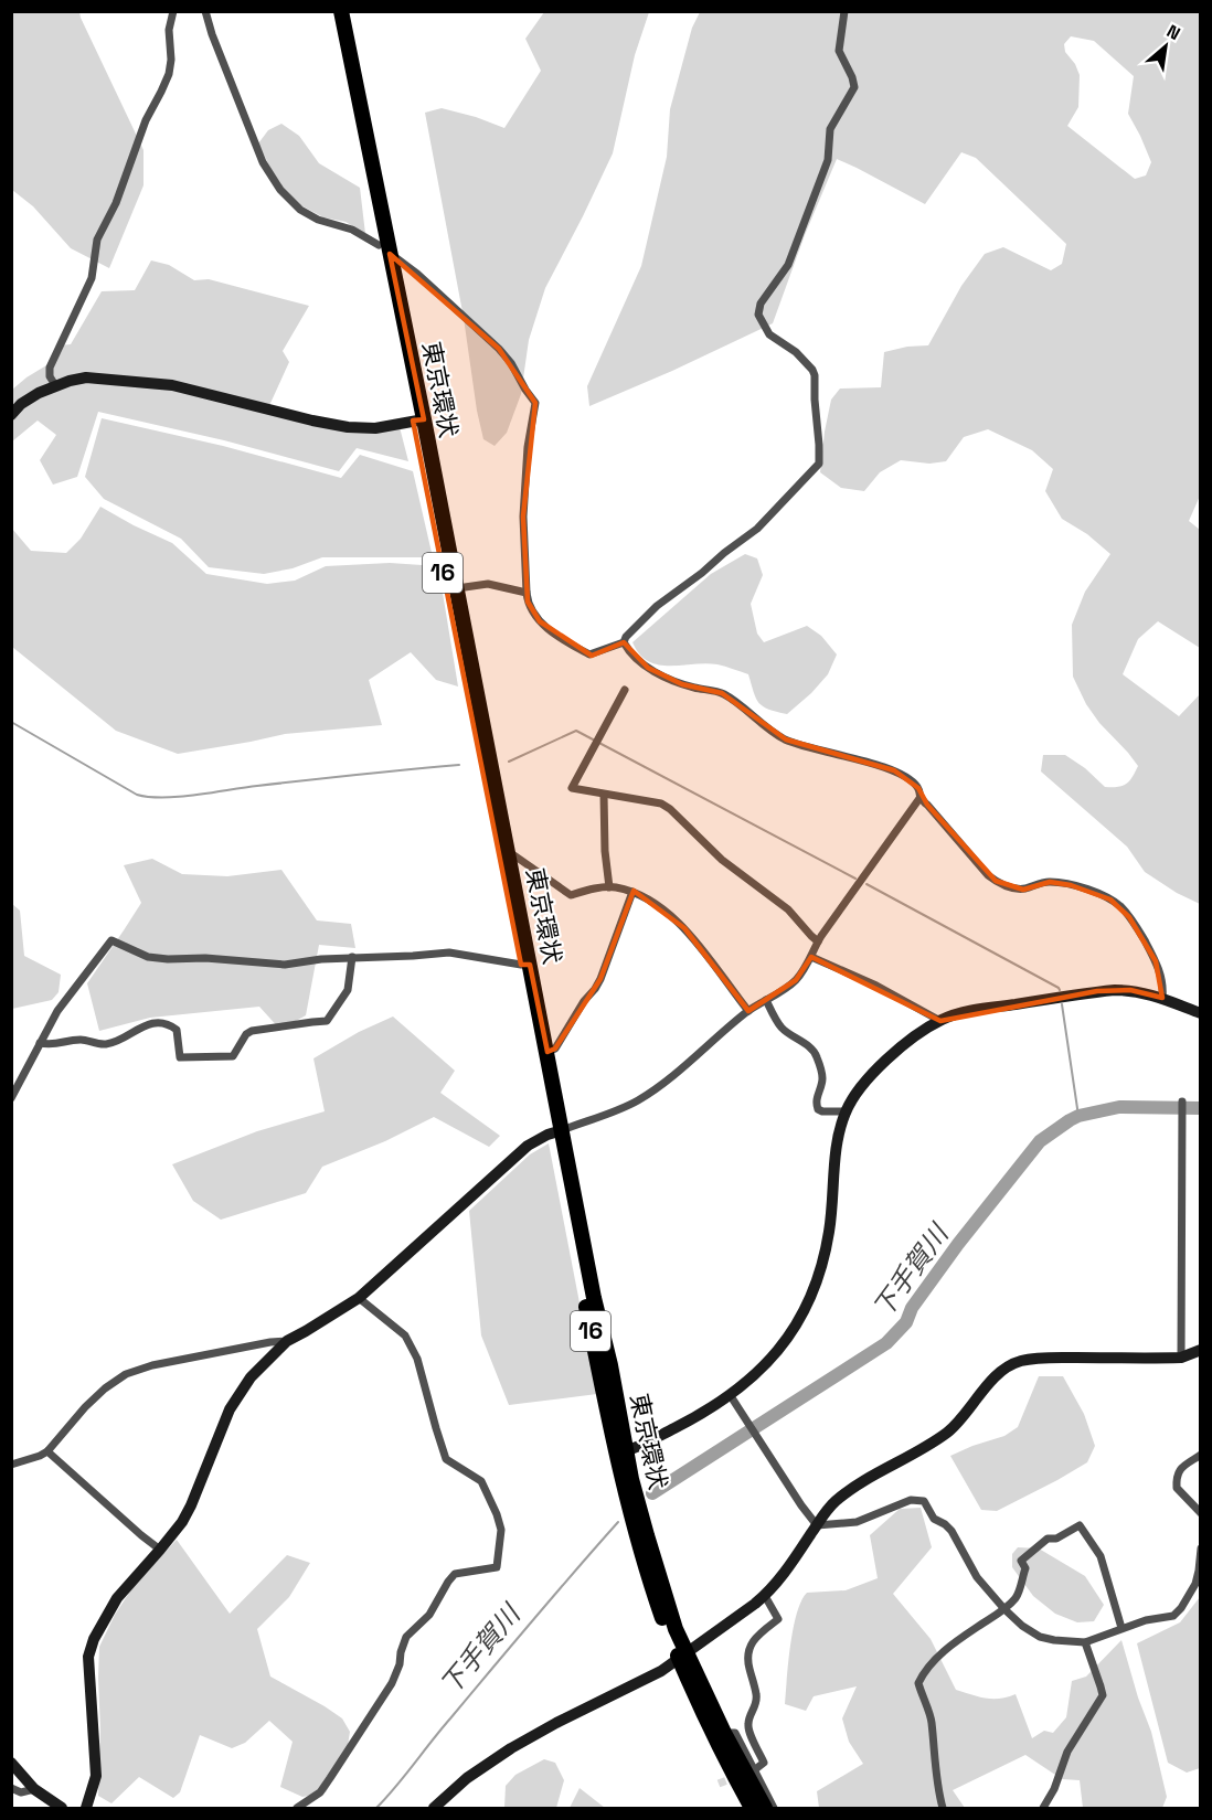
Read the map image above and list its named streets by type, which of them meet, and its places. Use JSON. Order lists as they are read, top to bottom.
{
  "streets": {
    "highway": ["東京環状", "16"]
  },
  "water": ["下手賀川"],
  "north": "top right"
}
